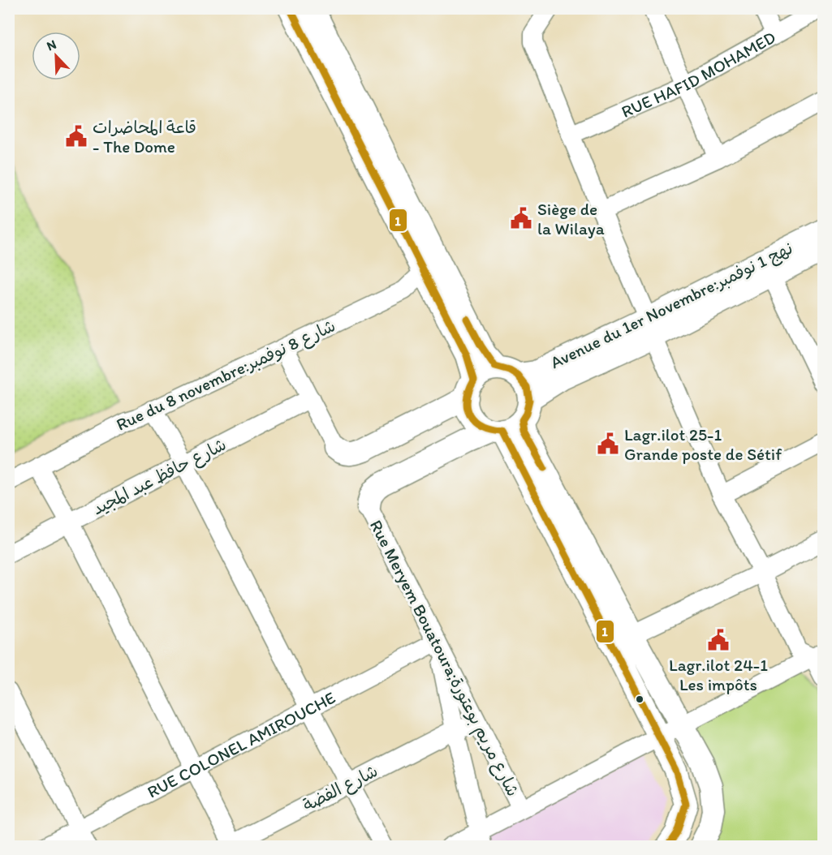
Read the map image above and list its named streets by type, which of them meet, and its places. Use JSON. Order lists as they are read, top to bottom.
{
  "streets": {
    "main road": ["Avenue du 1er Novembre;نهج 1 نوفمبر"],
    "street": [
      "RUE HAFID MOHAMED",
      "Rue du 8 novembre;شارع 8 نوفمبر",
      "شارع حافظ عبد المجيد",
      "Rue Meryem Bouatoura;شارع مريم بوعتورة",
      "RUE COLONEL AMIROUCHE",
      "شارع الفضة"
    ]
  },
  "crossings": [
    ["Avenue du 1er Novembre;نهج 1 نوفمبر", "Rue Meryem Bouatoura;شارع مريم بوعتورة"],
    ["Rue Meryem Bouatoura;شارع مريم بوعتورة", "RUE COLONEL AMIROUCHE"],
    ["Rue Meryem Bouatoura;شارع مريم بوعتورة", "شارع الفضة"]
  ],
  "places": {
    "public building": [
      "قاعة المحاضرات - The Dome",
      "Siège de la Wilaya",
      "Lagr.ilot 25-1 Grande poste de Sétif",
      "Lagr.ilot 24-1 Les impôts"
    ]
  },
  "lines": ["transit line 1"],
  "north": "top left"
}
